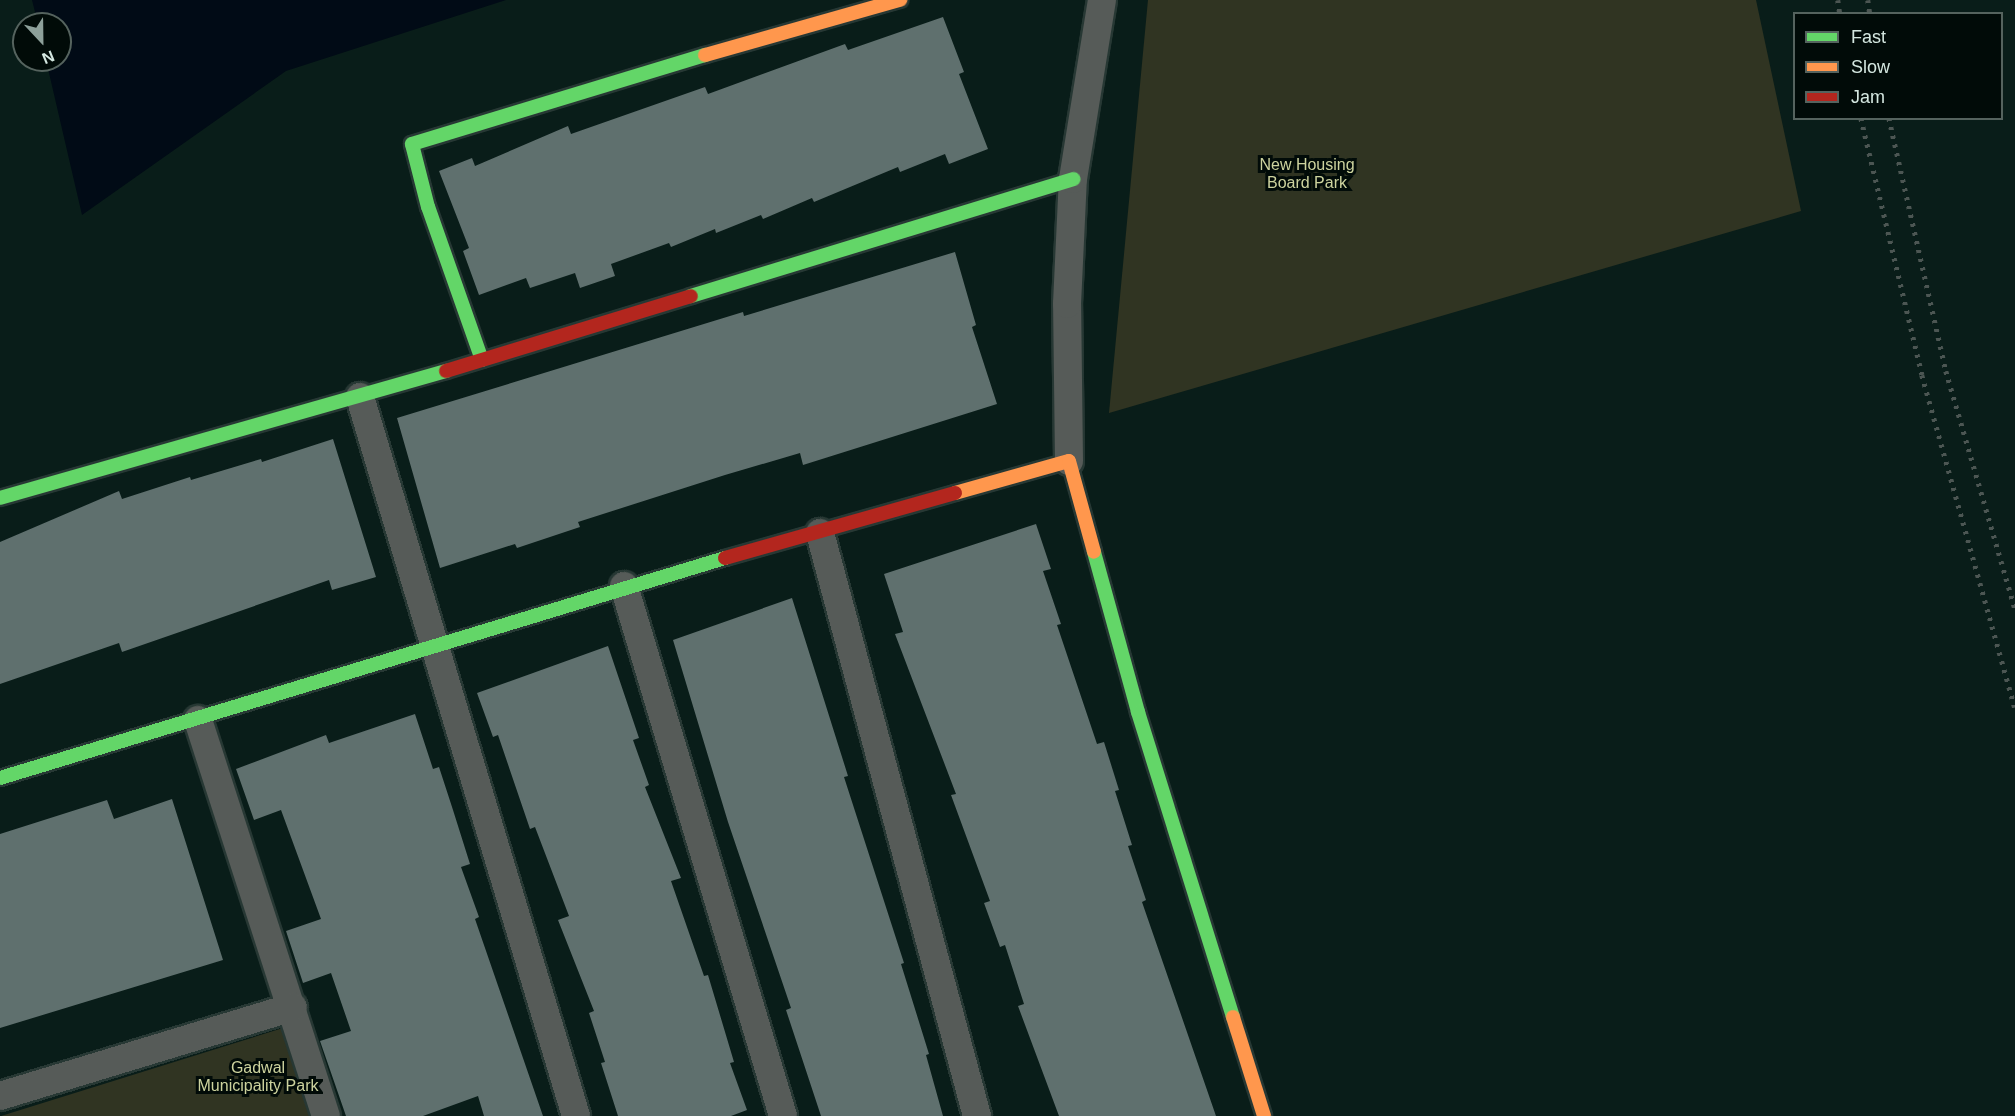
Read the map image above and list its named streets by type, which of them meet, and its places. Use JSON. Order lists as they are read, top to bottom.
{
  "parks": ["New Housing Board Park", "Gadwal Municipality Park"],
  "legend": ["Fast", "Slow", "Jam"],
  "north": "bottom"
}
